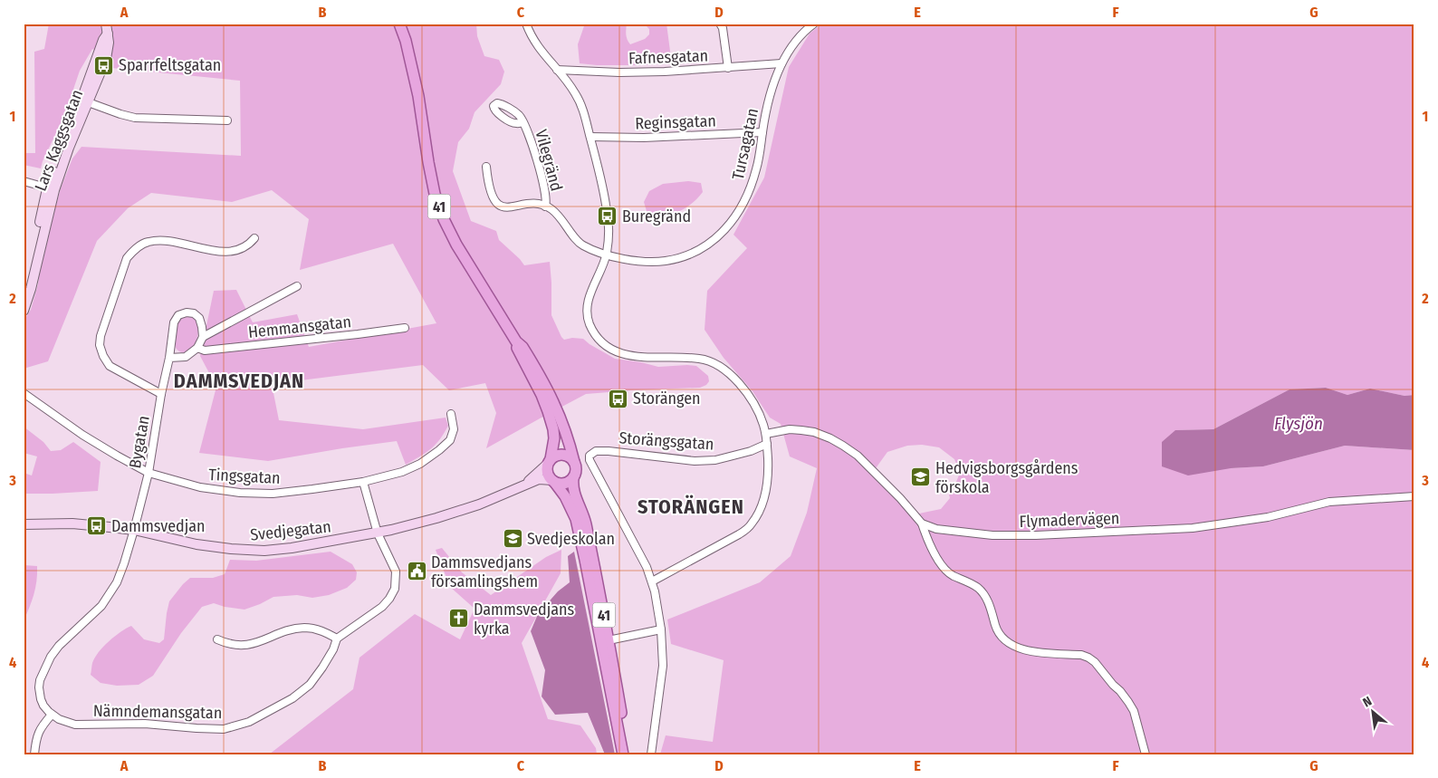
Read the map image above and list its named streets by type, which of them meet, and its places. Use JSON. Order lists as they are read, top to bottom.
{
  "streets": {
    "main road": ["41"],
    "street": [
      "Fafnesgatan",
      "Reginsgatan",
      "Lars Kaggsgatan",
      "Tursagatan",
      "Vilegränd",
      "Hemmansgatan",
      "Storängsgatan",
      "Bygatan",
      "Tingsgatan",
      "Flymadervägen",
      "Svedjegatan",
      "Nämndemansgatan"
    ]
  },
  "crossings": [
    ["Fafnesgatan", "Tursagatan"],
    ["Reginsgatan", "Tursagatan"],
    ["Tursagatan", "Vilegränd"],
    ["41", "Svedjegatan"],
    ["Bygatan", "Tingsgatan"],
    ["Bygatan", "Svedjegatan"]
  ],
  "districts": ["DAMMSVEDJAN", "STORÄNGEN"],
  "water": ["Flysjön"],
  "places": {
    "bus stop": [
      "Sparrfeltsgatan",
      "Buregränd",
      "Storängen",
      "Dammsvedjan"
    ],
    "school or university": ["Hedvigsborgsgårdens förskola", "Svedjeskolan"],
    "public building": ["Dammsvedjans församlingshem"],
    "church": ["Dammsvedjans kyrka"]
  },
  "north": "top left",
  "grid": {
    "columns": [
      "A",
      "B",
      "C",
      "D",
      "E",
      "F",
      "G"
    ],
    "rows": [
      "1",
      "2",
      "3",
      "4"
    ]
  }
}
